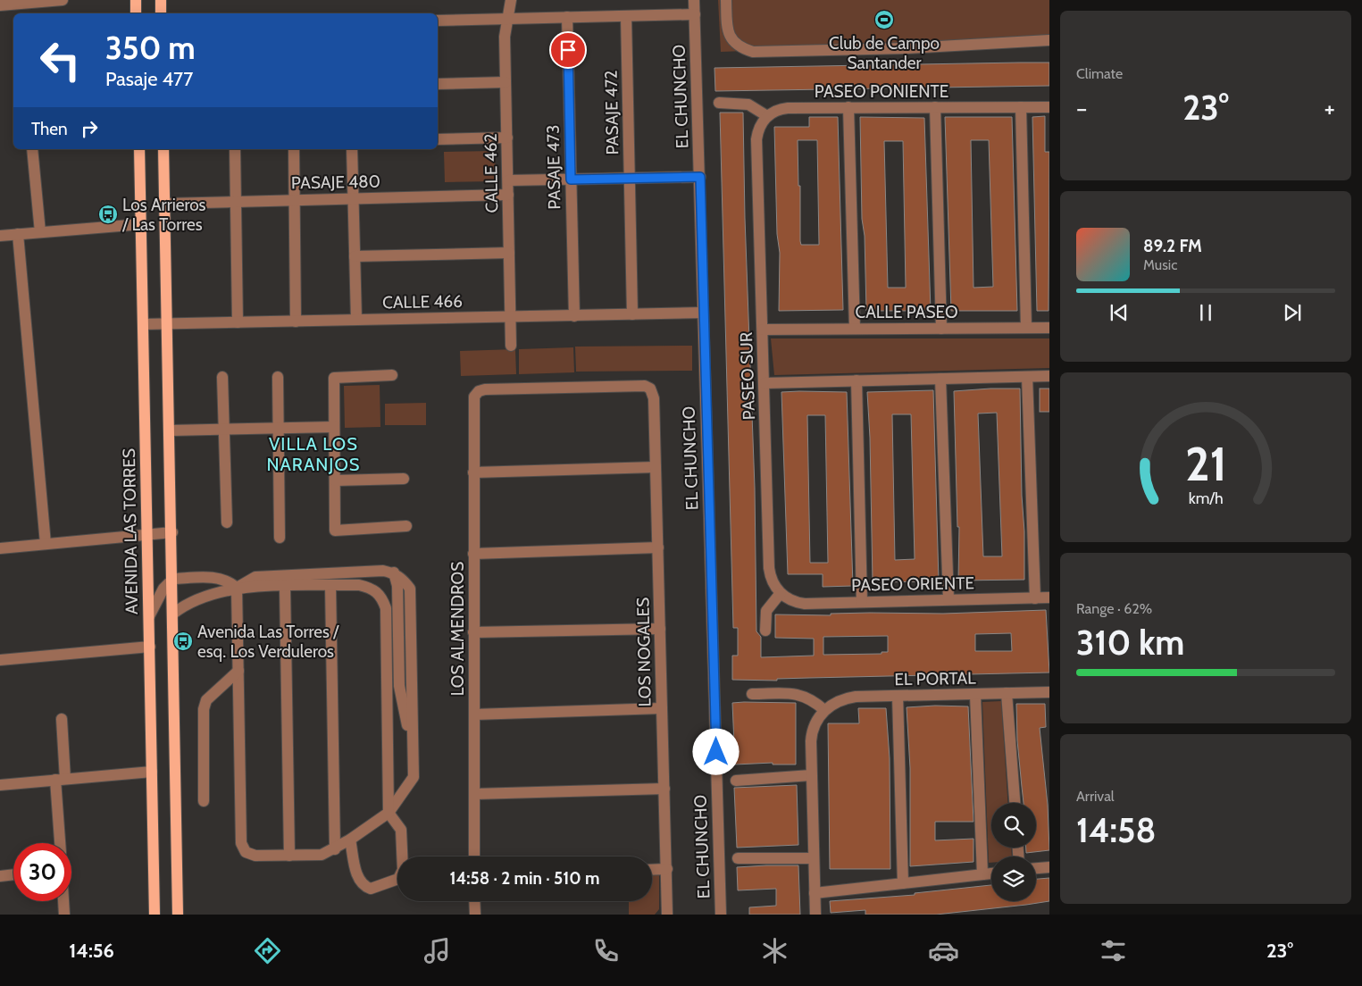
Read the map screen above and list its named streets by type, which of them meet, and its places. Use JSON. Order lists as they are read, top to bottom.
{
  "streets": {
    "main road": ["AVENIDA LAS TORRES"],
    "street": [
      "PASEO PONIENTE",
      "EL CHUNCHO",
      "PASAJE 472",
      "PASAJE 473",
      "CALLE 462",
      "PASAJE 480",
      "CALLE 466",
      "CALLE PASEO",
      "PASEO SUR",
      "PASEO ORIENTE",
      "LOS ALMENDROS",
      "LOS NOGALES",
      "EL PORTAL"
    ]
  },
  "crossings": [
    ["PASEO PONIENTE", "PASEO SUR"],
    ["EL CHUNCHO", "CALLE 466"],
    ["PASAJE 472", "CALLE 466"],
    ["PASAJE 473", "CALLE 466"],
    ["CALLE 462", "PASAJE 480"],
    ["CALLE 462", "CALLE 466"],
    ["CALLE 466", "AVENIDA LAS TORRES"],
    ["CALLE PASEO", "PASEO SUR"],
    ["PASEO SUR", "PASEO ORIENTE"],
    ["LOS ALMENDROS", "LOS NOGALES"]
  ],
  "districts": ["VILLA LOS NARANJOS"],
  "places": {
    "sports": ["Club de Campo Santander"],
    "bus stop": ["Los Arrieros / Las Torres", "Avenida Las Torres / esq. Los Verduleros"]
  },
  "page": {
    "tile": [
      "Climate",
      ["Range · 62%", "310 km"],
      ["Arrival", "14:58"]
    ],
    "turn": ["350 m", "Pasaje 477"],
    "heat": ["−", "23°", "+"],
    "then": "Then",
    "song": ["89.2 FM", "Music"],
    "limit": "30",
    "trip": "14:58 · 2 min · 510 m",
    "tabs": ["14:56", "23°"],
    "gauge": ["21", "km/h"]
  }
}
